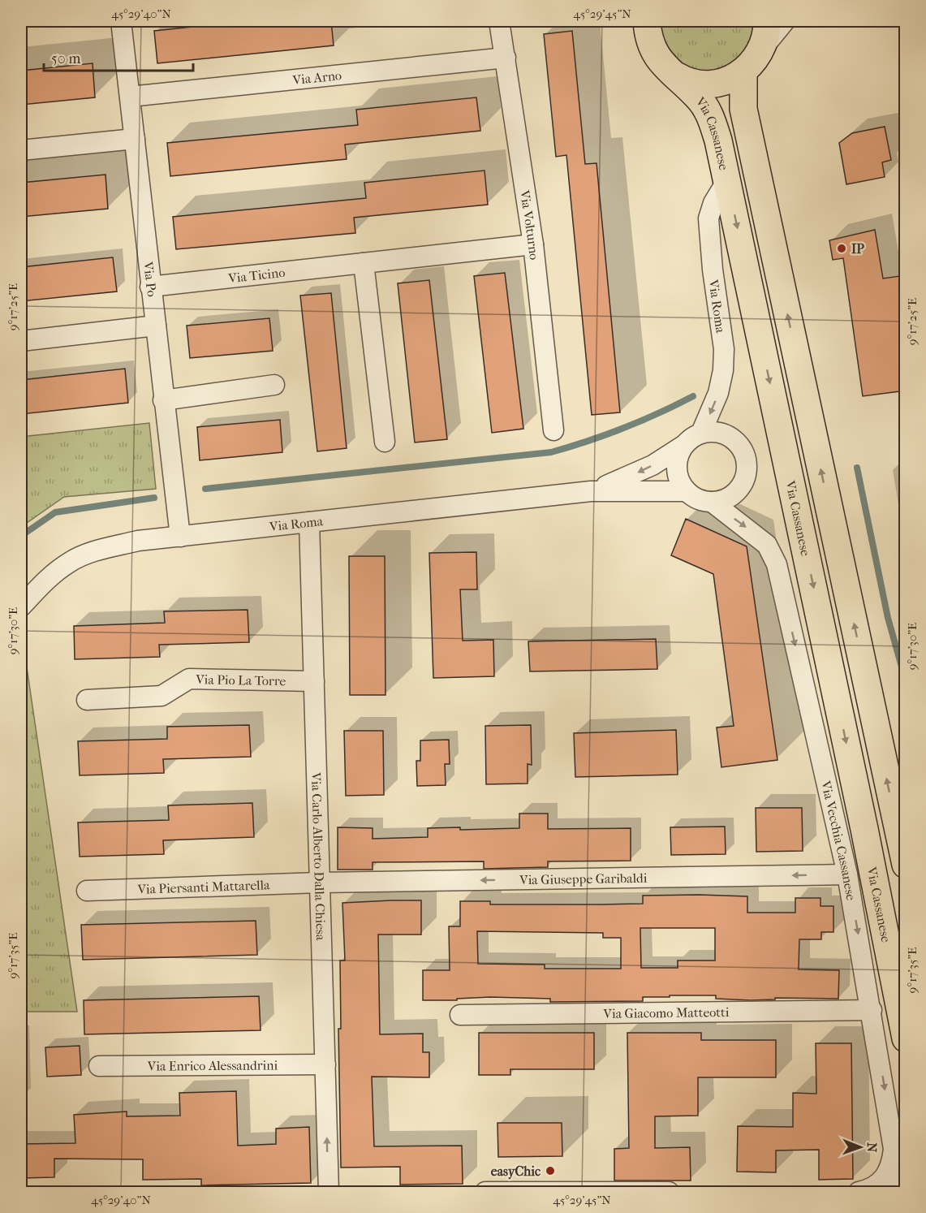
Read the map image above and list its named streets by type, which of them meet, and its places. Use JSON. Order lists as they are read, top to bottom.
{
  "streets": {
    "main road": ["Via Cassanese"],
    "street": [
      "Via Arno",
      "Via Volturno",
      "Via Ticino",
      "Via Po",
      "Via Roma",
      "Via Pio La Torre",
      "Via Vecchia Cassanese",
      "Via Carlo Alberto Dalla Chiesa",
      "Via Giuseppe Garibaldi",
      "Via Piersanti Mattarella",
      "Via Giacomo Matteotti",
      "Via Enrico Alessandrini"
    ]
  },
  "crossings": [
    ["Via Arno", "Via Volturno"],
    ["Via Arno", "Via Po"],
    ["Via Cassanese", "Via Roma"],
    ["Via Volturno", "Via Ticino"],
    ["Via Ticino", "Via Po"],
    ["Via Po", "Via Roma"],
    ["Via Roma", "Via Vecchia Cassanese"],
    ["Via Roma", "Via Carlo Alberto Dalla Chiesa"],
    ["Via Pio La Torre", "Via Carlo Alberto Dalla Chiesa"],
    ["Via Vecchia Cassanese", "Via Giuseppe Garibaldi"],
    ["Via Vecchia Cassanese", "Via Giacomo Matteotti"],
    ["Via Carlo Alberto Dalla Chiesa", "Via Giuseppe Garibaldi"],
    ["Via Carlo Alberto Dalla Chiesa", "Via Piersanti Mattarella"],
    ["Via Carlo Alberto Dalla Chiesa", "Via Enrico Alessandrini"],
    ["Via Giuseppe Garibaldi", "Via Piersanti Mattarella"]
  ],
  "one_way": ["Via Vecchia Cassanese", "Via Giuseppe Garibaldi"],
  "places": ["IP", "easyChic"],
  "scale_bar": "50 m",
  "north": "right",
  "coordinates": [
    "45°29'40\"N",
    "45°29'45\"N",
    "9°17'25\"E",
    "9°17'30\"E",
    "9°17'35\"E"
  ]
}
